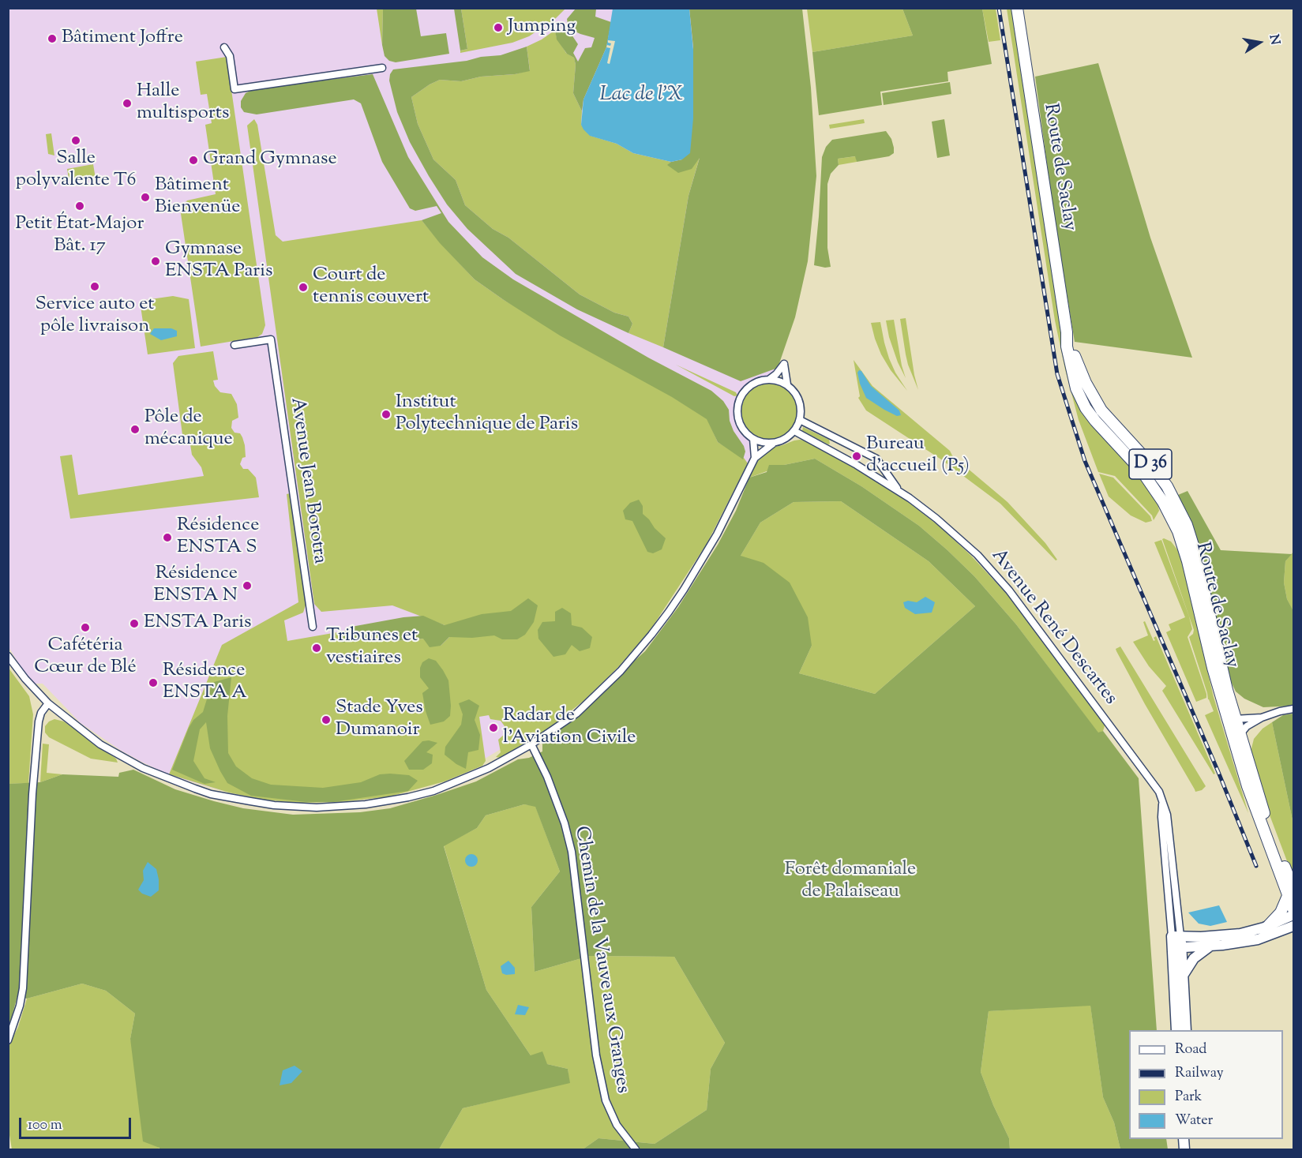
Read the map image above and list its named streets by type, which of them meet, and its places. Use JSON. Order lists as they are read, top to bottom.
{
  "streets": {
    "main road": ["Route de Saclay", "D 36"],
    "street": ["Avenue Jean Borotra", "Avenue René Descartes", "Chemin de la Vauve aux Granges"]
  },
  "water": ["Lac de l'X"],
  "parks": ["Forêt domaniale de Palaiseau"],
  "places": [
    "Jumping",
    "Bâtiment Joffre",
    "Halle multisports",
    "Salle polyvalente T6",
    "Grand Gymnase",
    "Bâtiment Bienvenüe",
    "Petit État-Major Bât. 17",
    "Gymnase ENSTA Paris",
    "Service auto et pôle livraison",
    "Court de tennis couvert",
    "Institut Polytechnique de Paris",
    "Pôle de mécanique",
    "Bureau d'accueil (P5)",
    "Résidence ENSTA S",
    "Résidence ENSTA N",
    "ENSTA Paris",
    "Cafétéria Cœur de Blé",
    "Tribunes et vestiaires",
    "Résidence ENSTA A",
    "Stade Yves Dumanoir",
    "Radar de l’Aviation Civile"
  ],
  "legend": [
    "Road",
    "Railway",
    "Park",
    "Water"
  ],
  "scale_bar": "100 m",
  "north": "right"
}
